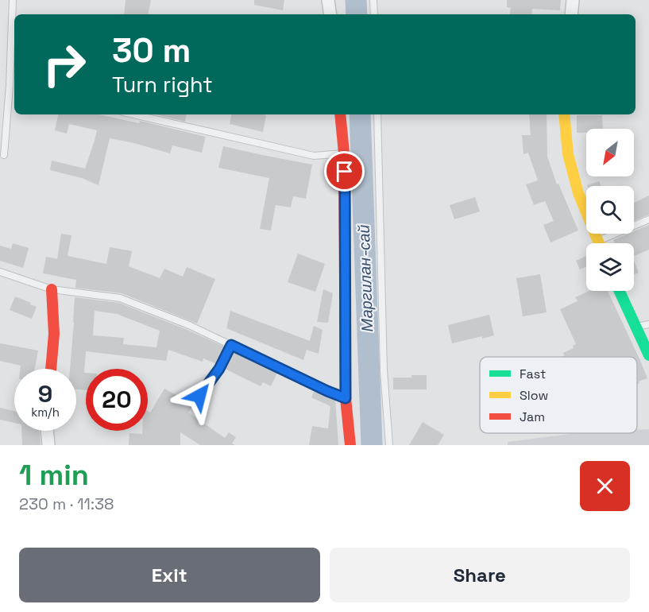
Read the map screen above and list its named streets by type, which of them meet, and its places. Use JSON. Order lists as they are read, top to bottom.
{
  "water": ["Маргилан-сай"],
  "legend": ["Fast", "Slow", "Jam"],
  "north": "bottom left",
  "page": {
    "turn": ["30 m", "Turn right"],
    "speed": "9 km/h",
    "limit": "20",
    "heading": ["1 min", "230 m · 11:38"],
    "buttons": ["Exit", "Share"]
  }
}
